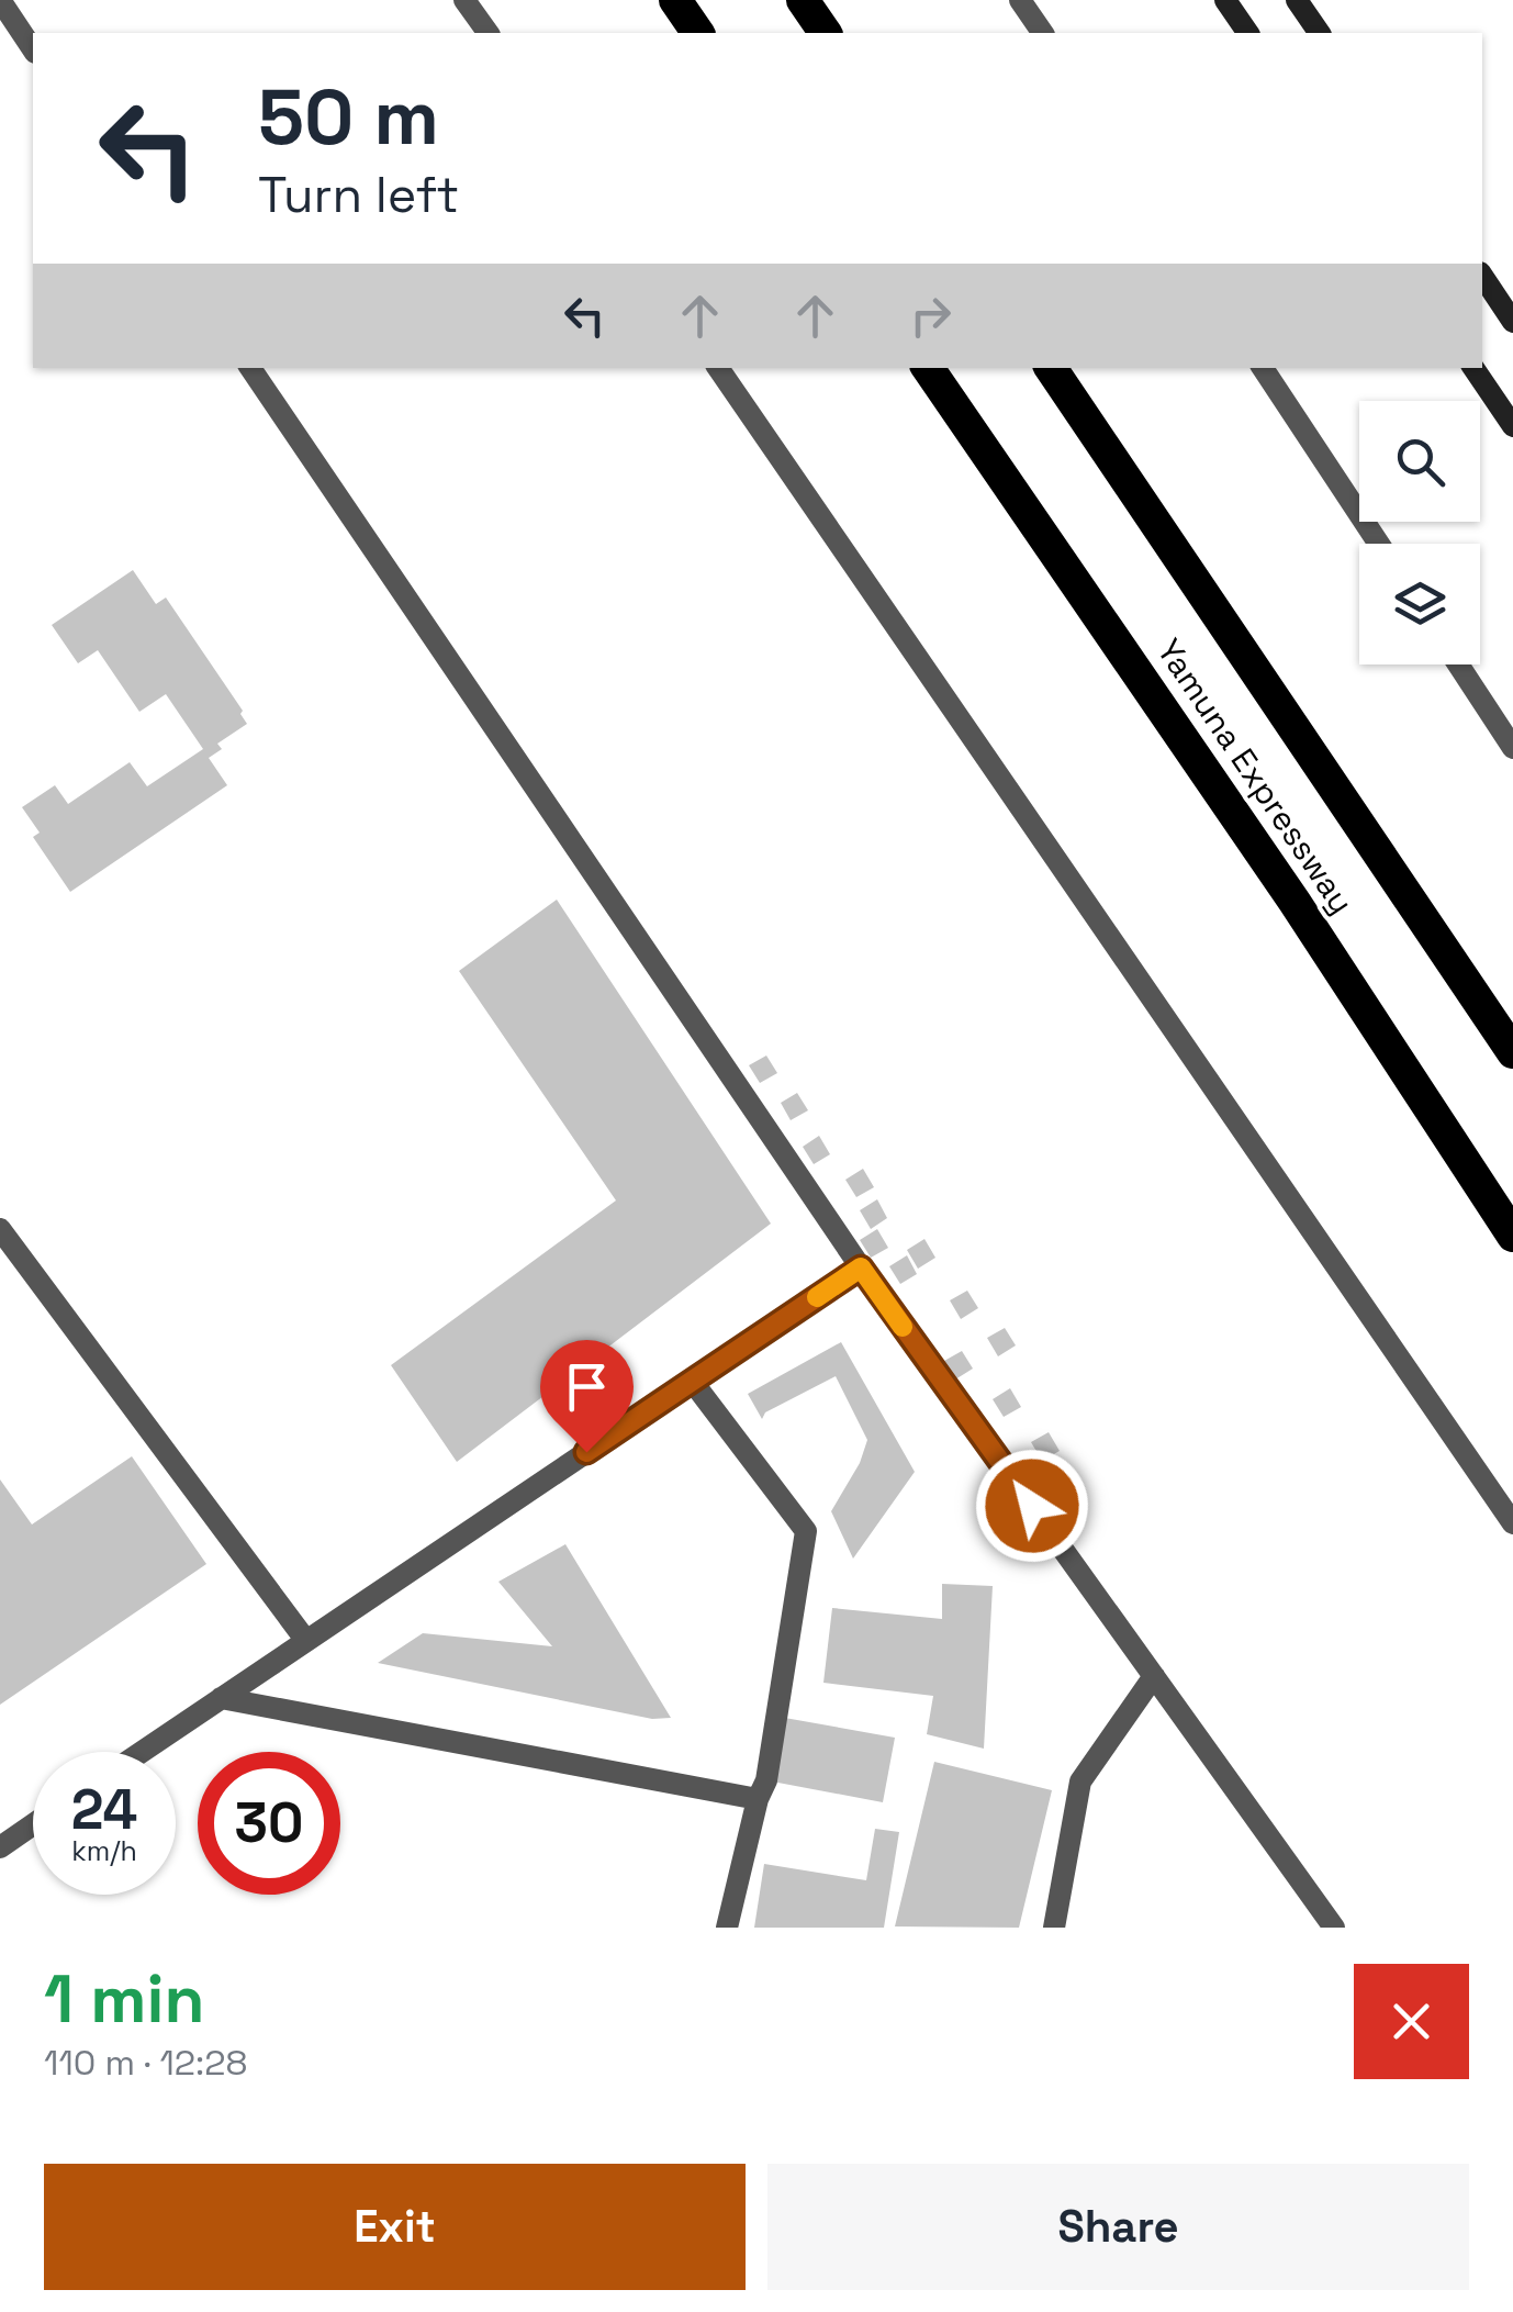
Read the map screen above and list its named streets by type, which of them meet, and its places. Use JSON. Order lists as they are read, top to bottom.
{
  "streets": {
    "highway": ["Yamuna Expressway"]
  },
  "page": {
    "turn": ["50 m", "Turn left"],
    "speed": "24 km/h",
    "limit": "30",
    "heading": ["1 min", "110 m · 12:28"],
    "buttons": ["Exit", "Share"]
  }
}
